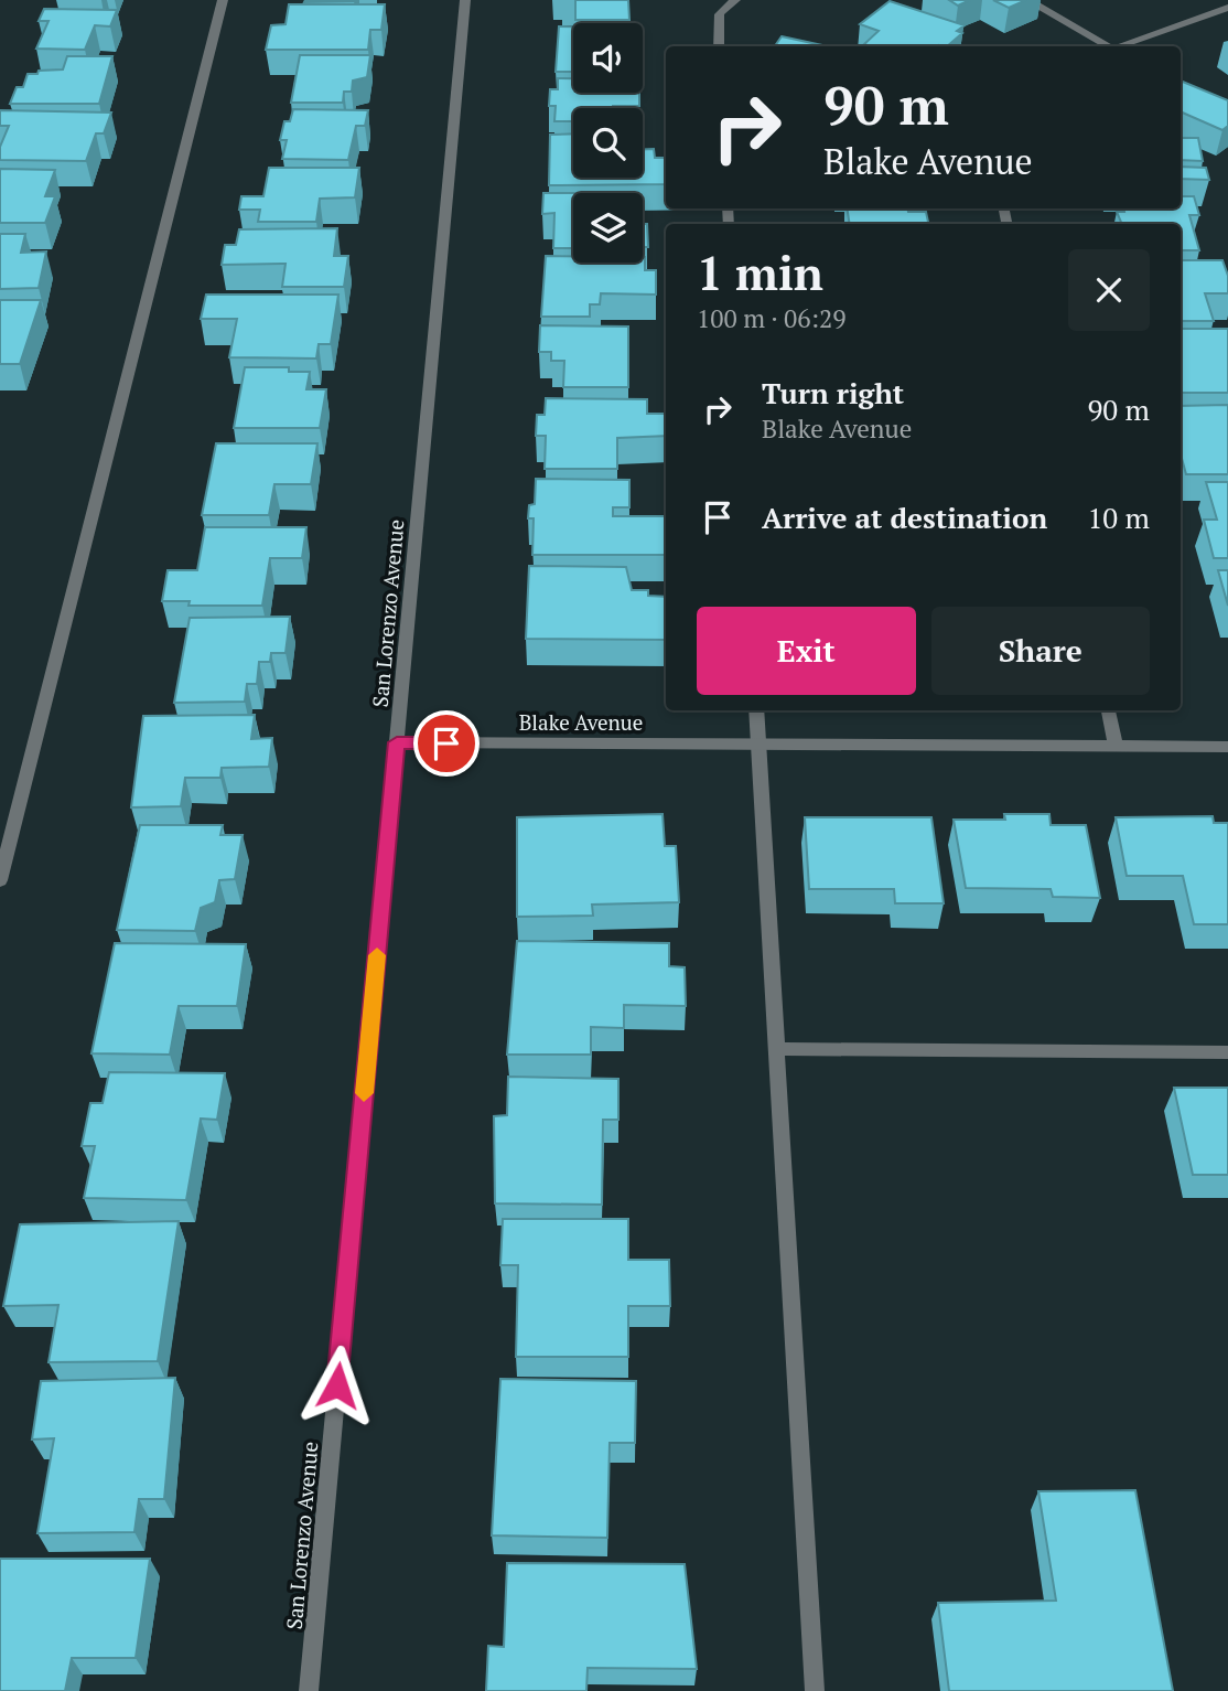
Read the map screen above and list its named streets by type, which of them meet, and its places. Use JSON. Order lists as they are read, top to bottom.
{
  "streets": {
    "street": ["San Lorenzo Avenue", "Blake Avenue"]
  },
  "crossings": [
    ["San Lorenzo Avenue", "Blake Avenue"]
  ],
  "page": {
    "turn": ["90 m", "Blake Avenue"],
    "heading": ["1 min", "100 m · 06:29"],
    "list": [
      {
        "name": "Turn right",
        "note": "Blake Avenue",
        "value": "90 m"
      },
      {
        "name": "Arrive at destination",
        "value": "10 m"
      }
    ],
    "buttons": ["Exit", "Share"]
  }
}
